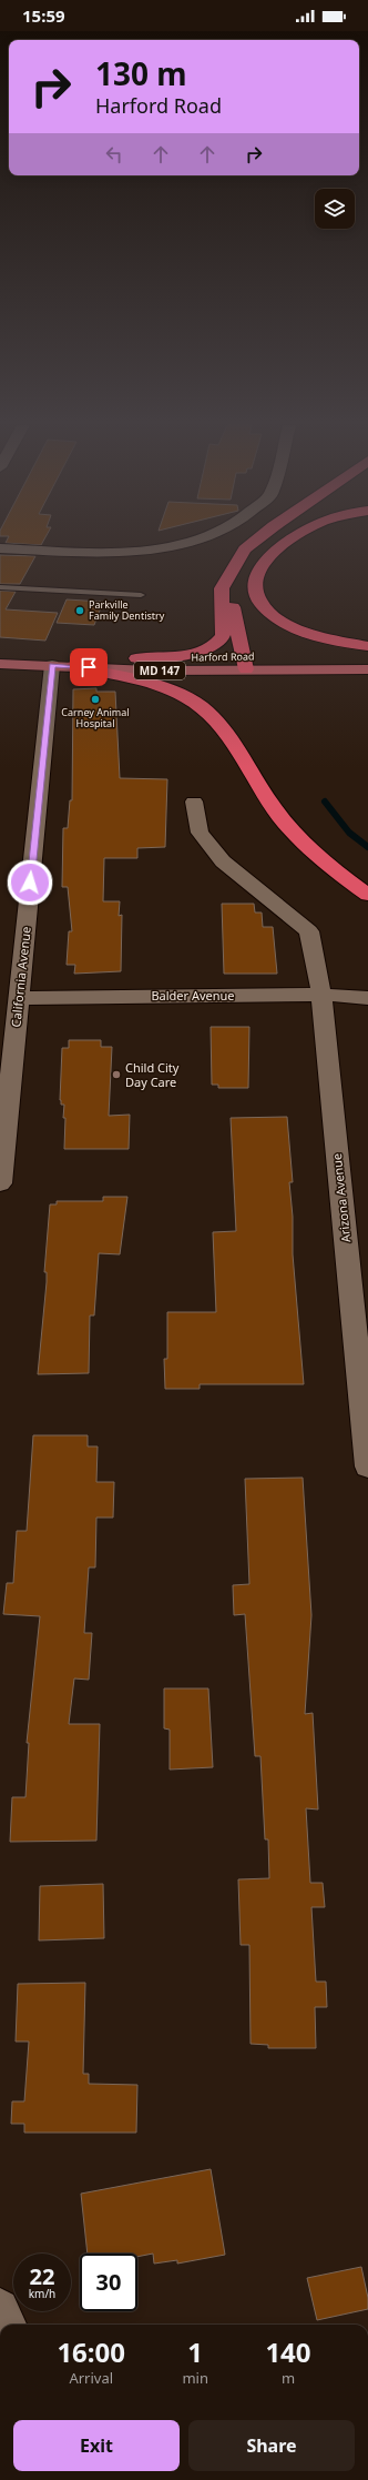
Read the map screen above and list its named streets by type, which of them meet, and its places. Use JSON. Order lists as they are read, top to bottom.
{
  "streets": {
    "main road": ["Harford Road", "MD 147"],
    "street": ["California Avenue", "Balder Avenue", "Arizona Avenue"]
  },
  "crossings": [
    ["Harford Road", "California Avenue"],
    ["California Avenue", "Balder Avenue"],
    ["Balder Avenue", "Arizona Avenue"]
  ],
  "places": ["Parkville Family Dentistry", "Carney Animal Hospital", "Child City Day Care"],
  "page": {
    "status": "15:59",
    "turn": ["130 m", "Harford Road"],
    "speed": "22 km/h",
    "limit": "30",
    "eta": [
      "16:00",
      "Arrival",
      "1",
      "min",
      "140",
      "m"
    ],
    "buttons": ["Exit", "Share"]
  }
}
